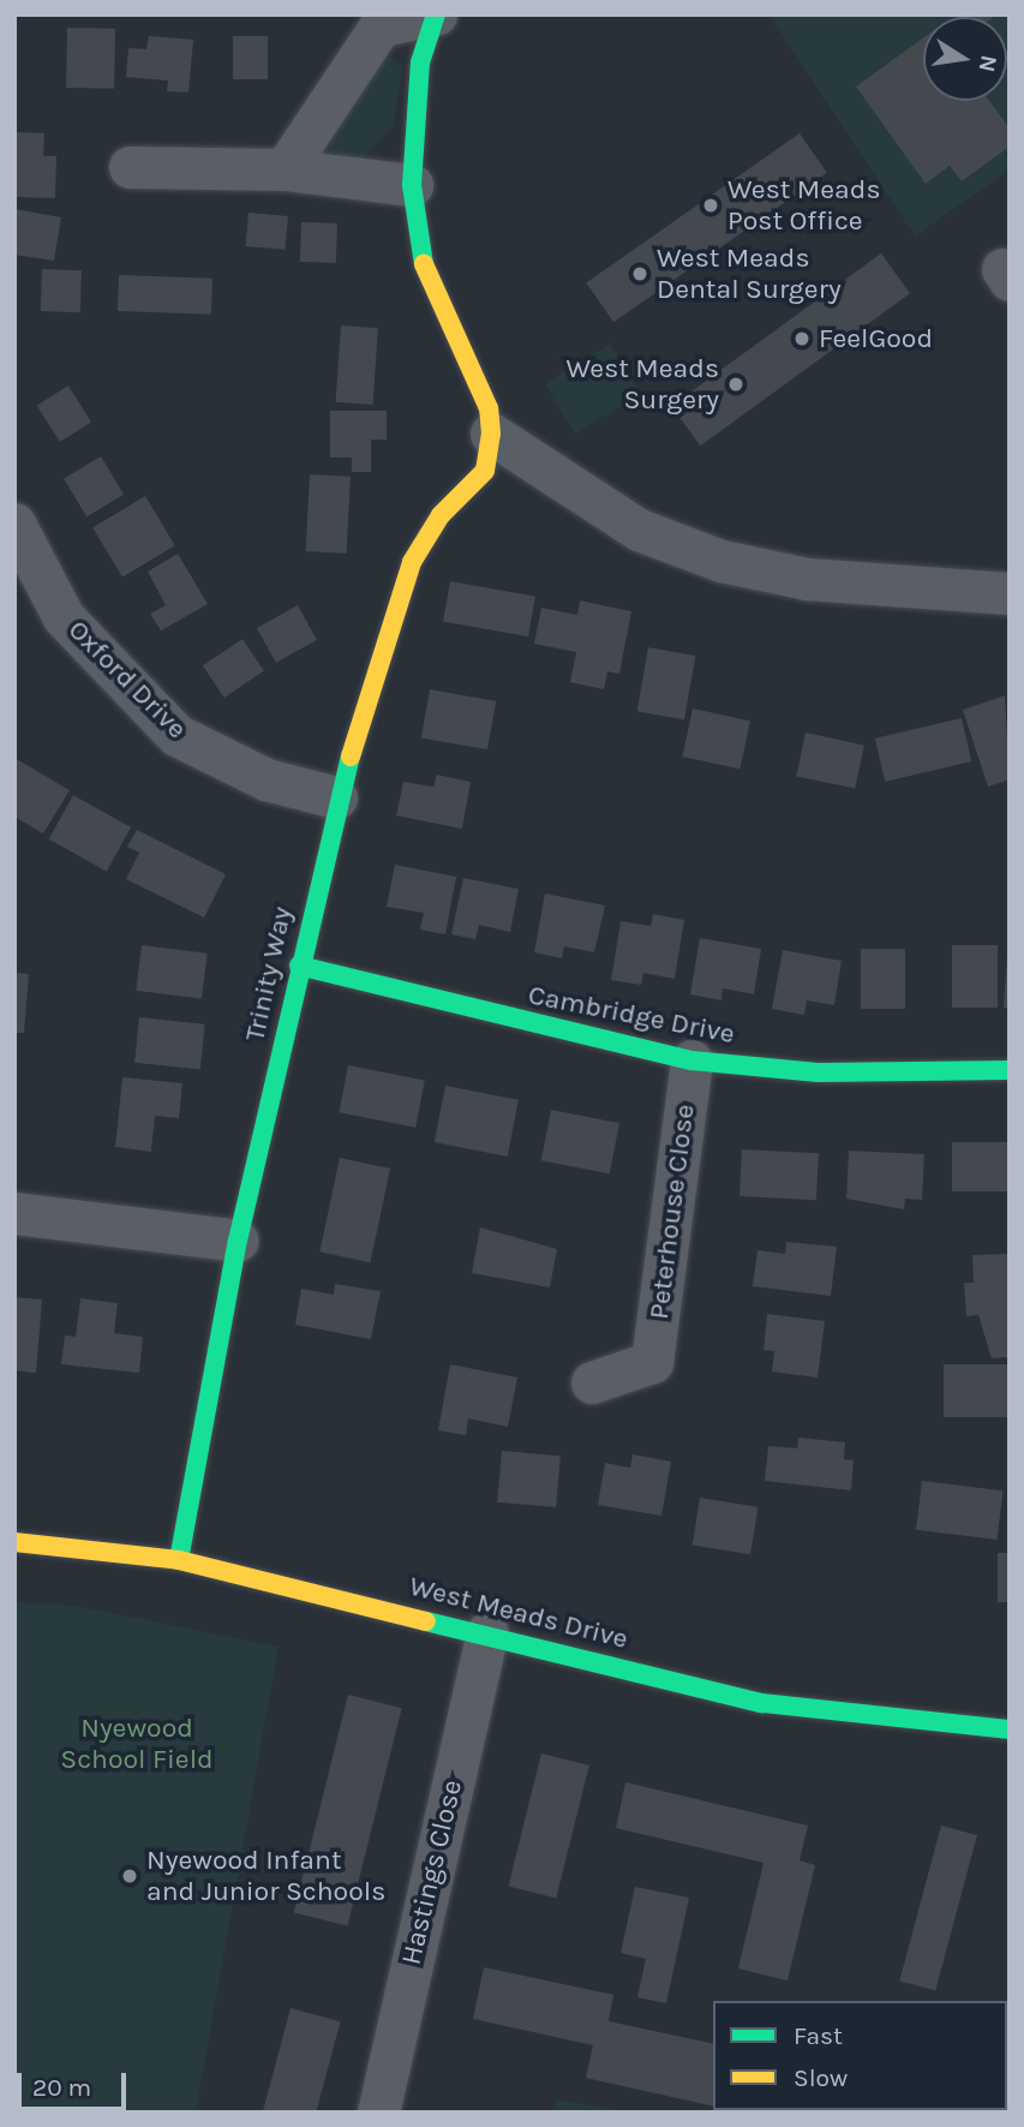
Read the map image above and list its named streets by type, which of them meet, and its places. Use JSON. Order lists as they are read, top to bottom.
{
  "streets": {
    "street": [
      "Oxford Drive",
      "Trinity Way",
      "Cambridge Drive",
      "Peterhouse Close",
      "West Meads Drive",
      "Hastings Close"
    ]
  },
  "crossings": [
    ["Oxford Drive", "Trinity Way"],
    ["Trinity Way", "Cambridge Drive"],
    ["Trinity Way", "West Meads Drive"],
    ["Cambridge Drive", "Peterhouse Close"],
    ["West Meads Drive", "Hastings Close"]
  ],
  "parks": ["Nyewood School Field"],
  "places": [
    "West Meads Post Office",
    "West Meads Dental Surgery",
    "FeelGood",
    "West Meads Surgery",
    "Nyewood Infant and Junior Schools"
  ],
  "legend": ["Fast", "Slow"],
  "scale_bar": "20 m",
  "north": "right"
}
